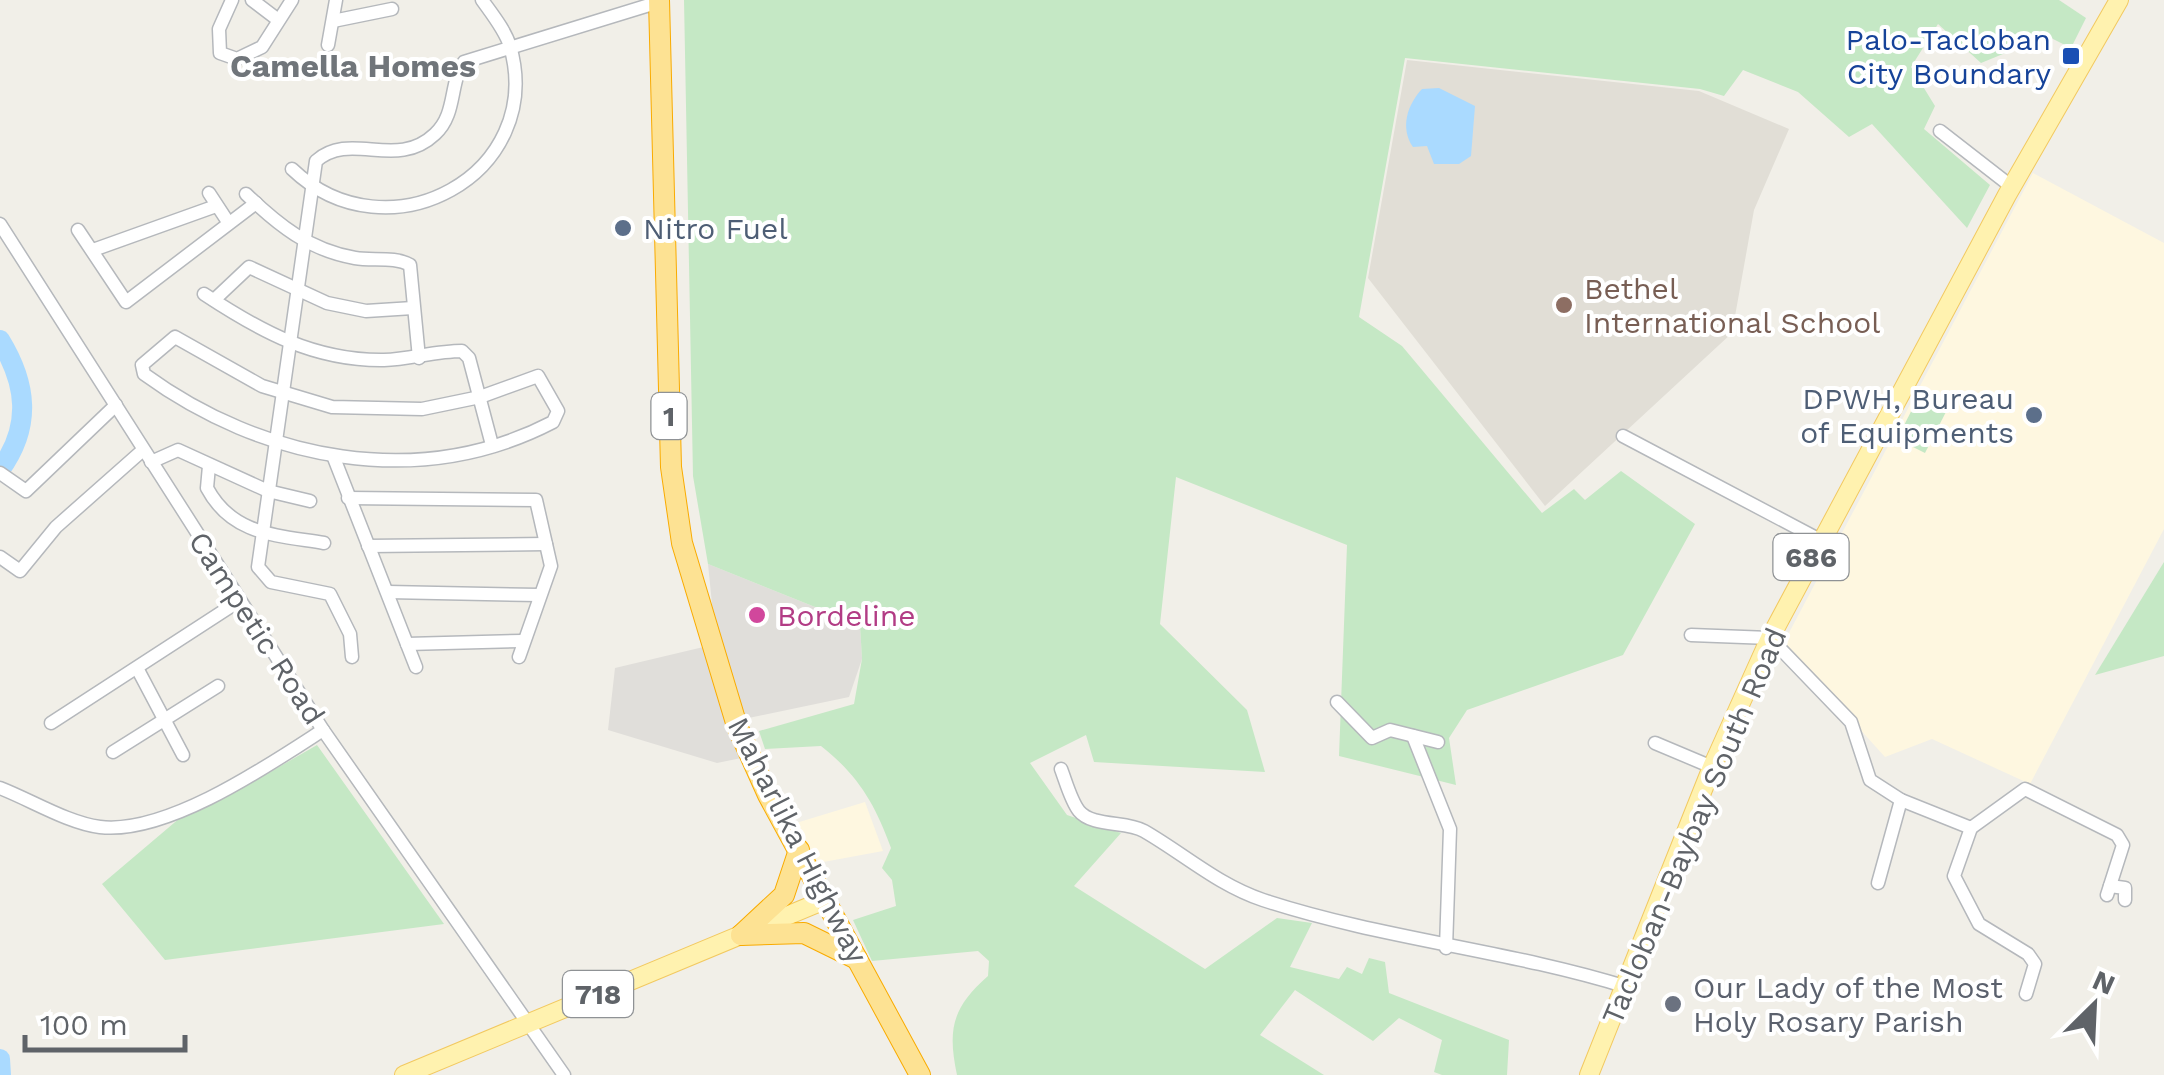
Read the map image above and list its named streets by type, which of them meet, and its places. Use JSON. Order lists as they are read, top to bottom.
{
  "streets": {
    "highway": ["1", "Maharlika Highway"],
    "main road": ["686", "Tacloban-Baybay South Road", "718"],
    "street": ["Campetic Road"]
  },
  "crossings": [
    ["Campetic Road", "718"],
    ["Maharlika Highway", "718"]
  ],
  "districts": ["Camella Homes"],
  "places": {
    "transit": ["Palo-Tacloban City Boundary"],
    "other": [
      "Nitro Fuel",
      "Bethel International School",
      "DPWH, Bureau of Equipments",
      "Bordeline",
      "Our Lady of the Most Holy Rosary Parish"
    ]
  },
  "scale_bar": "100 m",
  "north": "top right"
}
